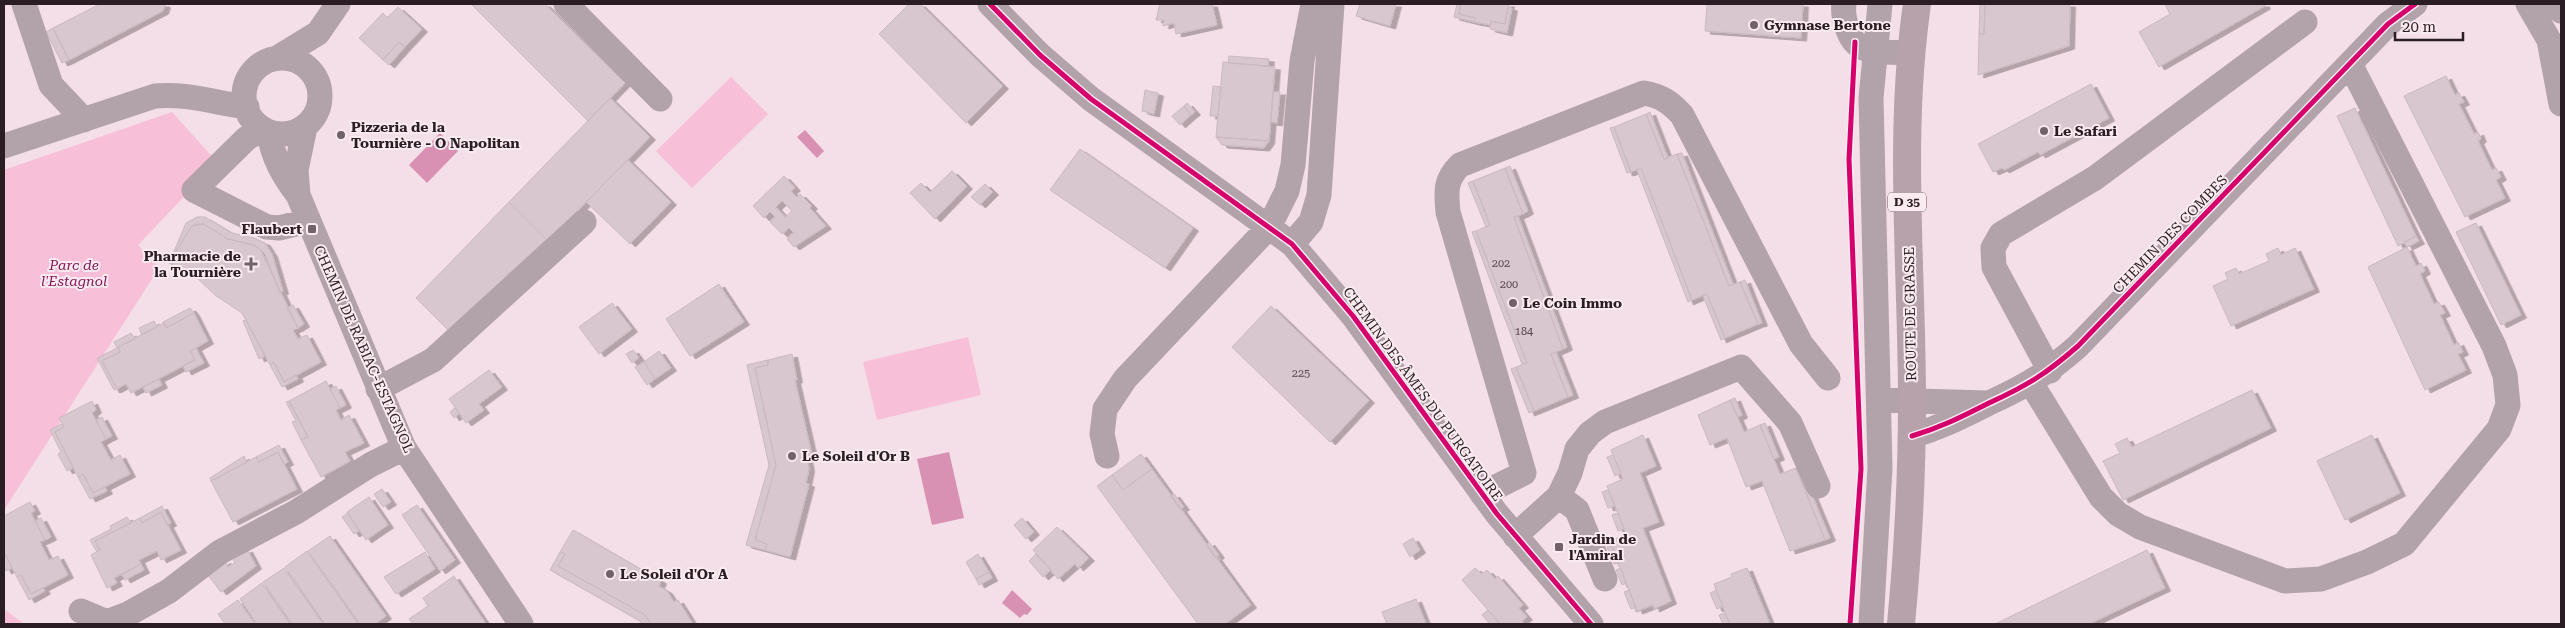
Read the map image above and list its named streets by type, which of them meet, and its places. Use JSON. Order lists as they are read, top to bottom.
{
  "streets": {
    "main road": ["D 35", "ROUTE DE GRASSE"],
    "street": ["CHEMIN DES COMBES", "CHEMIN DE RABIAC-ESTAGNOL", "CHEMIN DES ÂMES DU PURGATOIRE"]
  },
  "crossings": [
    ["CHEMIN DES COMBES", "ROUTE DE GRASSE"]
  ],
  "parks": ["Parc de l'Estagnol"],
  "places": {
    "other": [
      "Gymnase Bertone",
      "Le Safari",
      "Pizzeria de la Tournière - O Napolitan",
      "Le Coin Immo",
      "Le Soleil d'Or B",
      "Le Soleil d'Or A"
    ],
    "transit": ["Flaubert", "Jardin de l'Amiral"],
    "health": ["Pharmacie de la Tournière"]
  },
  "house_numbers": [
    "202",
    "200",
    "184",
    "225"
  ],
  "scale_bar": "20 m"
}
